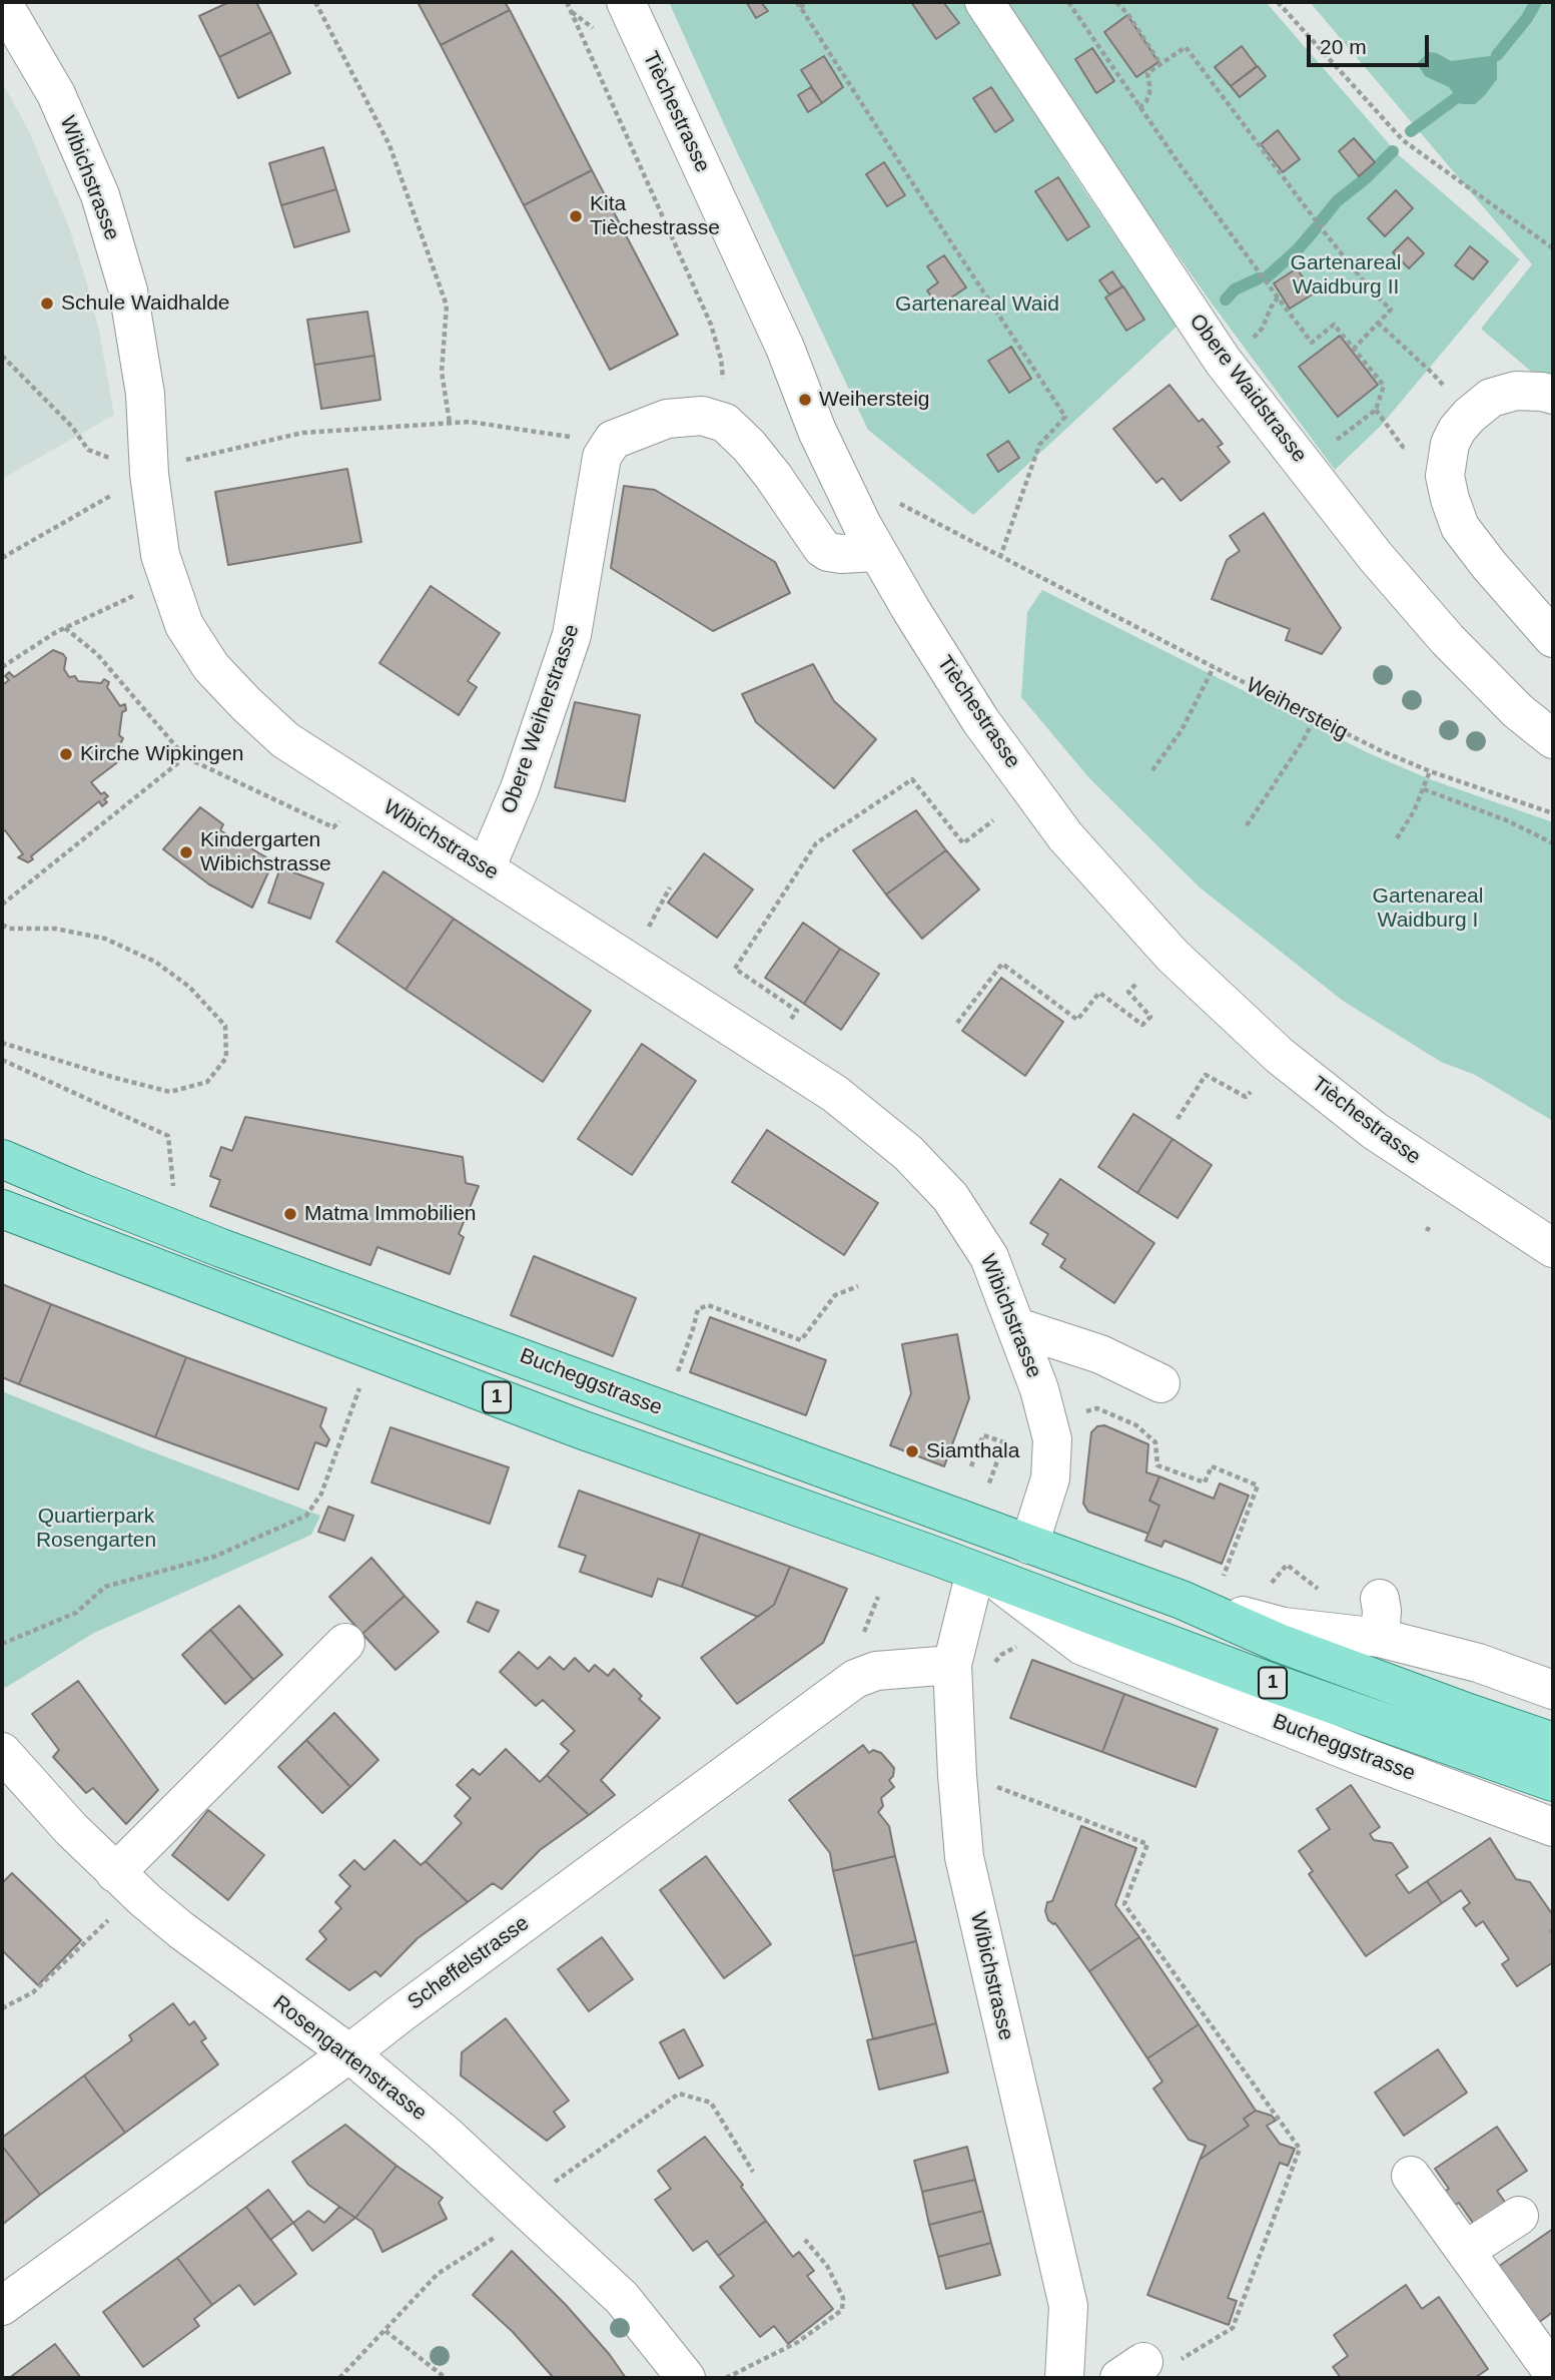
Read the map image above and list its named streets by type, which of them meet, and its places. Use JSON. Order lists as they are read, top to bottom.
{
  "streets": {
    "main road": ["Bucheggstrasse", "1"],
    "street": [
      "Tièchestrasse",
      "Wibichstrasse",
      "Obere Waidstrasse",
      "Obere Weiherstrasse",
      "Scheffelstrasse",
      "Rosengartenstrasse"
    ],
    "path": ["Weihersteig"]
  },
  "crossings": [
    ["Wibichstrasse", "Obere Weiherstrasse"],
    ["Wibichstrasse", "Bucheggstrasse"],
    ["Wibichstrasse", "Scheffelstrasse"],
    ["Scheffelstrasse", "Rosengartenstrasse"]
  ],
  "parks": [
    "Gartenareal Waidburg II",
    "Gartenareal Waid",
    "Gartenareal Waidburg I",
    "Quartierpark Rosengarten"
  ],
  "places": [
    "Kita Tièchestrasse",
    "Schule Waidhalde",
    "Weihersteig",
    "Kirche Wipkingen",
    "Kindergarten Wibichstrasse",
    "Matma Immobilien",
    "Siamthala"
  ],
  "scale_bar": "20 m"
}
